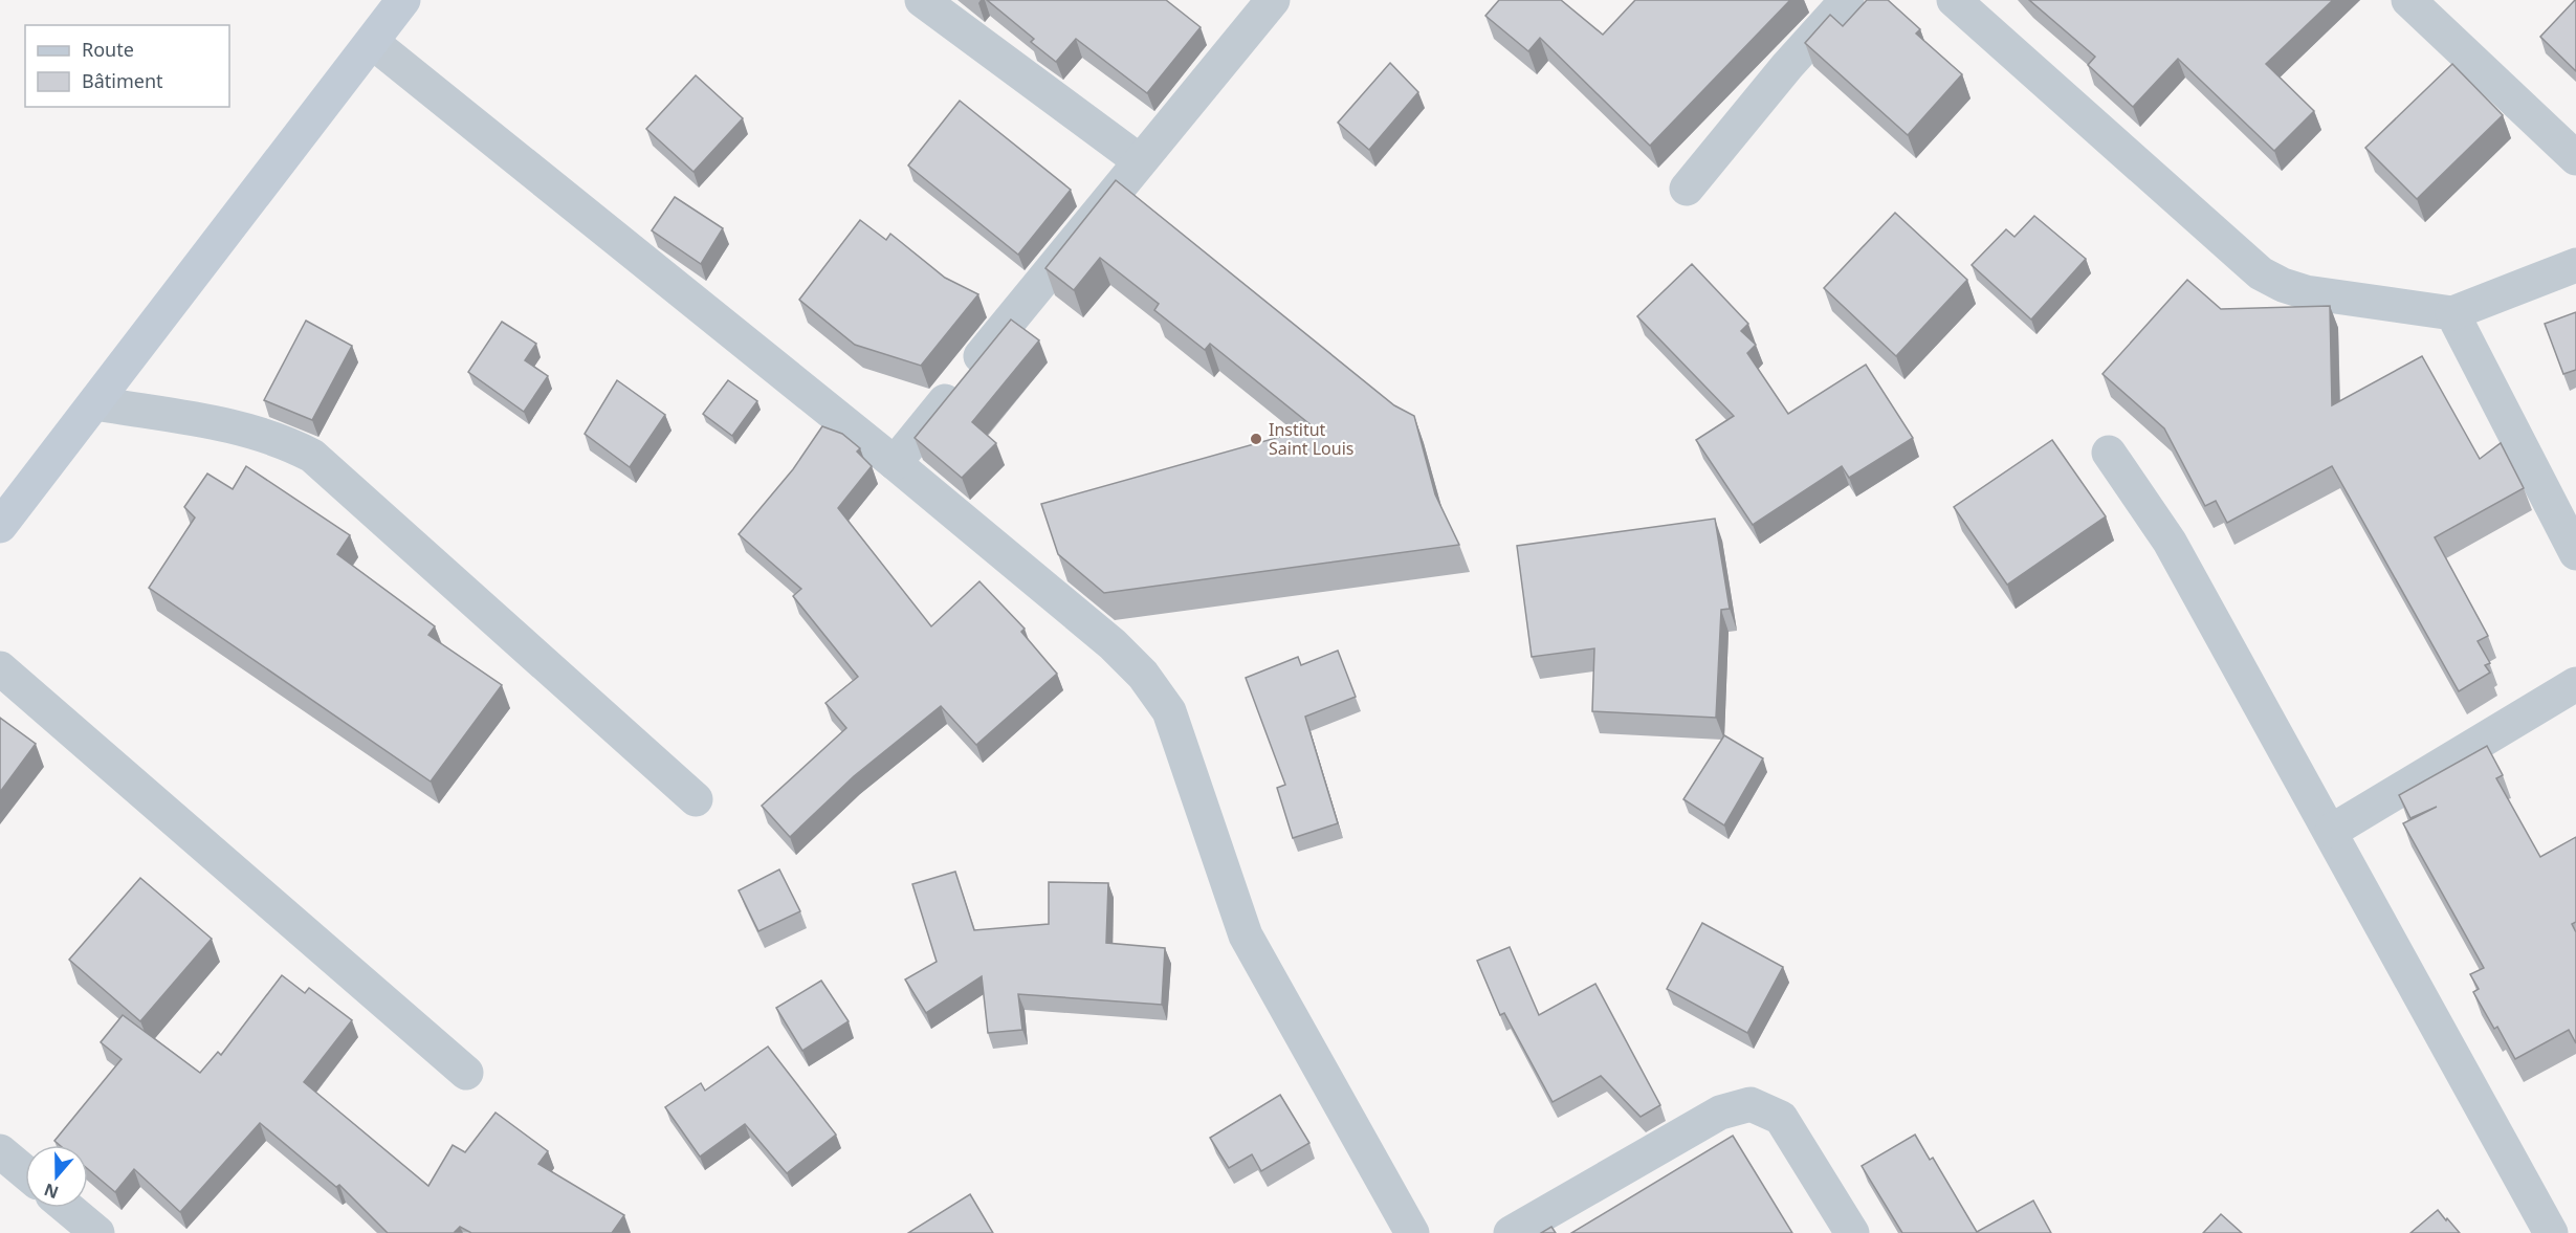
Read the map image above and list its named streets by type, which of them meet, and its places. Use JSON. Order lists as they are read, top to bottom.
{
  "places": ["Institut Saint Louis"],
  "legend": ["Route", "Bâtiment"],
  "north": "bottom"
}
